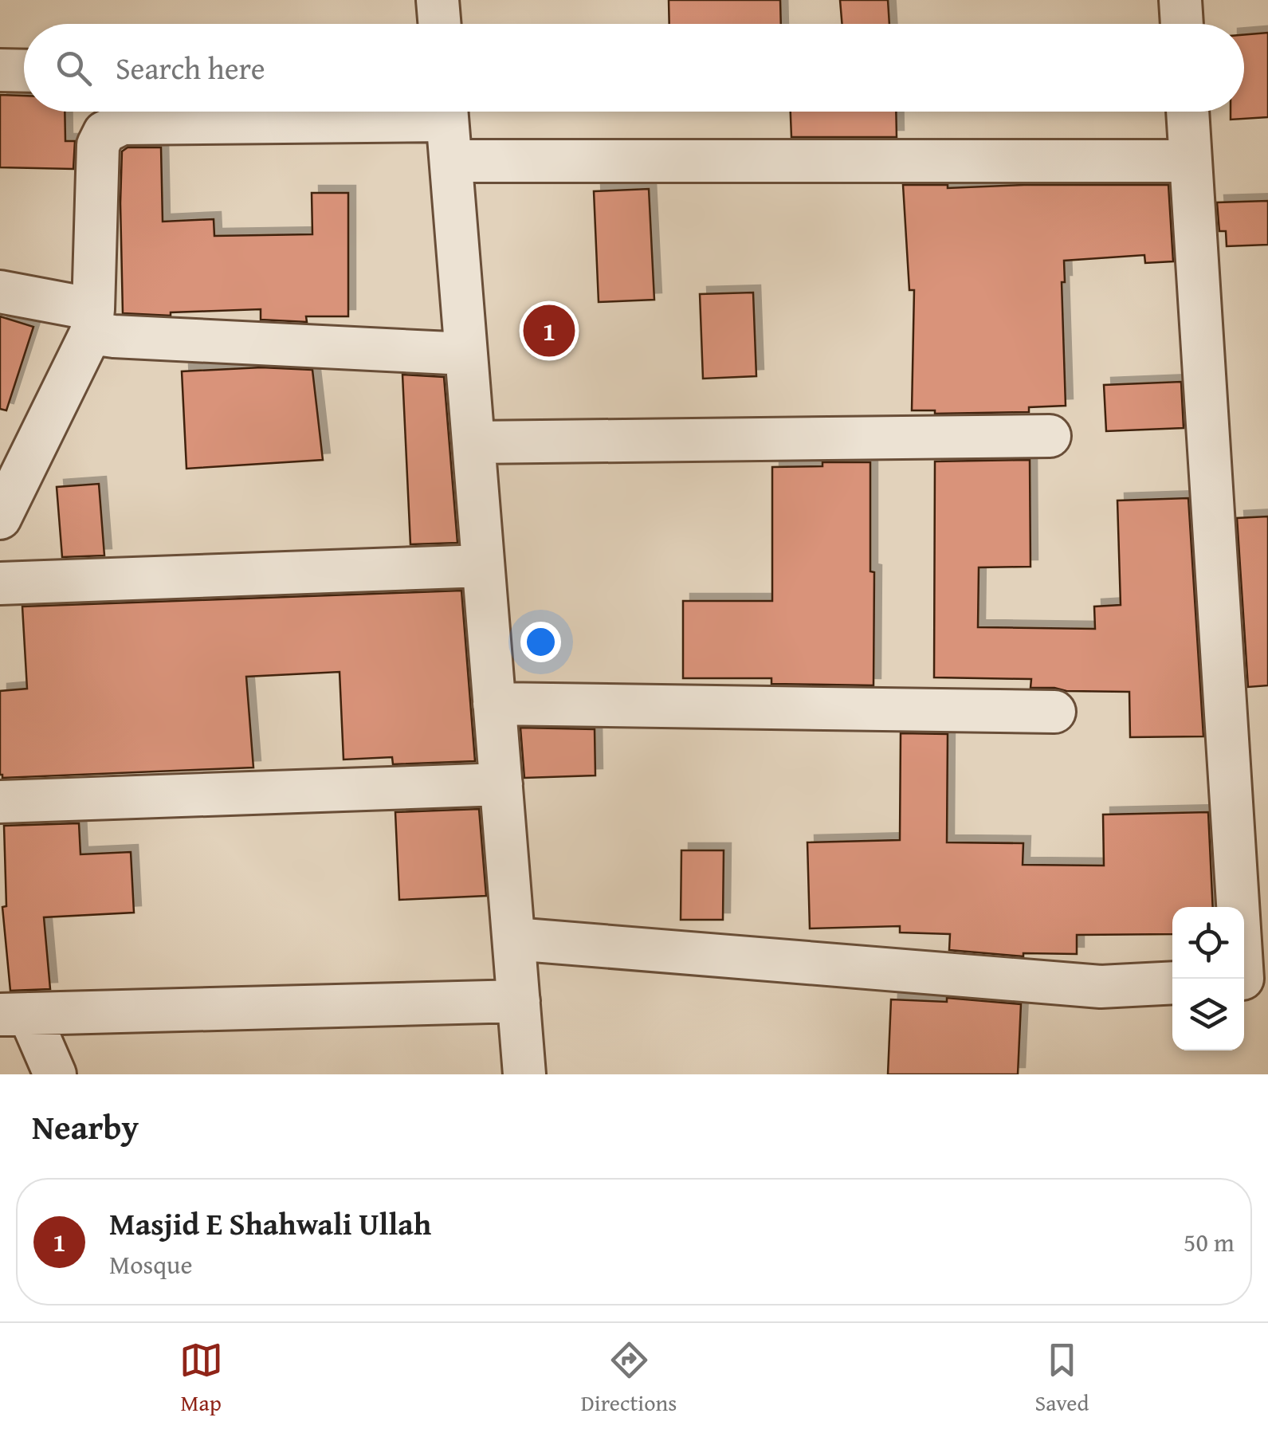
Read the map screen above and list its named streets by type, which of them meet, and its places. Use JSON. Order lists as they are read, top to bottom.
{
  "page": {
    "search": "Search here",
    "pins": "1",
    "heading": "Nearby",
    "list": [
      {
        "mark": "1",
        "name": "Masjid E Shahwali Ullah",
        "note": "Mosque",
        "value": "50 m"
      }
    ],
    "nav": ["Map", "Directions", "Saved"]
  }
}
